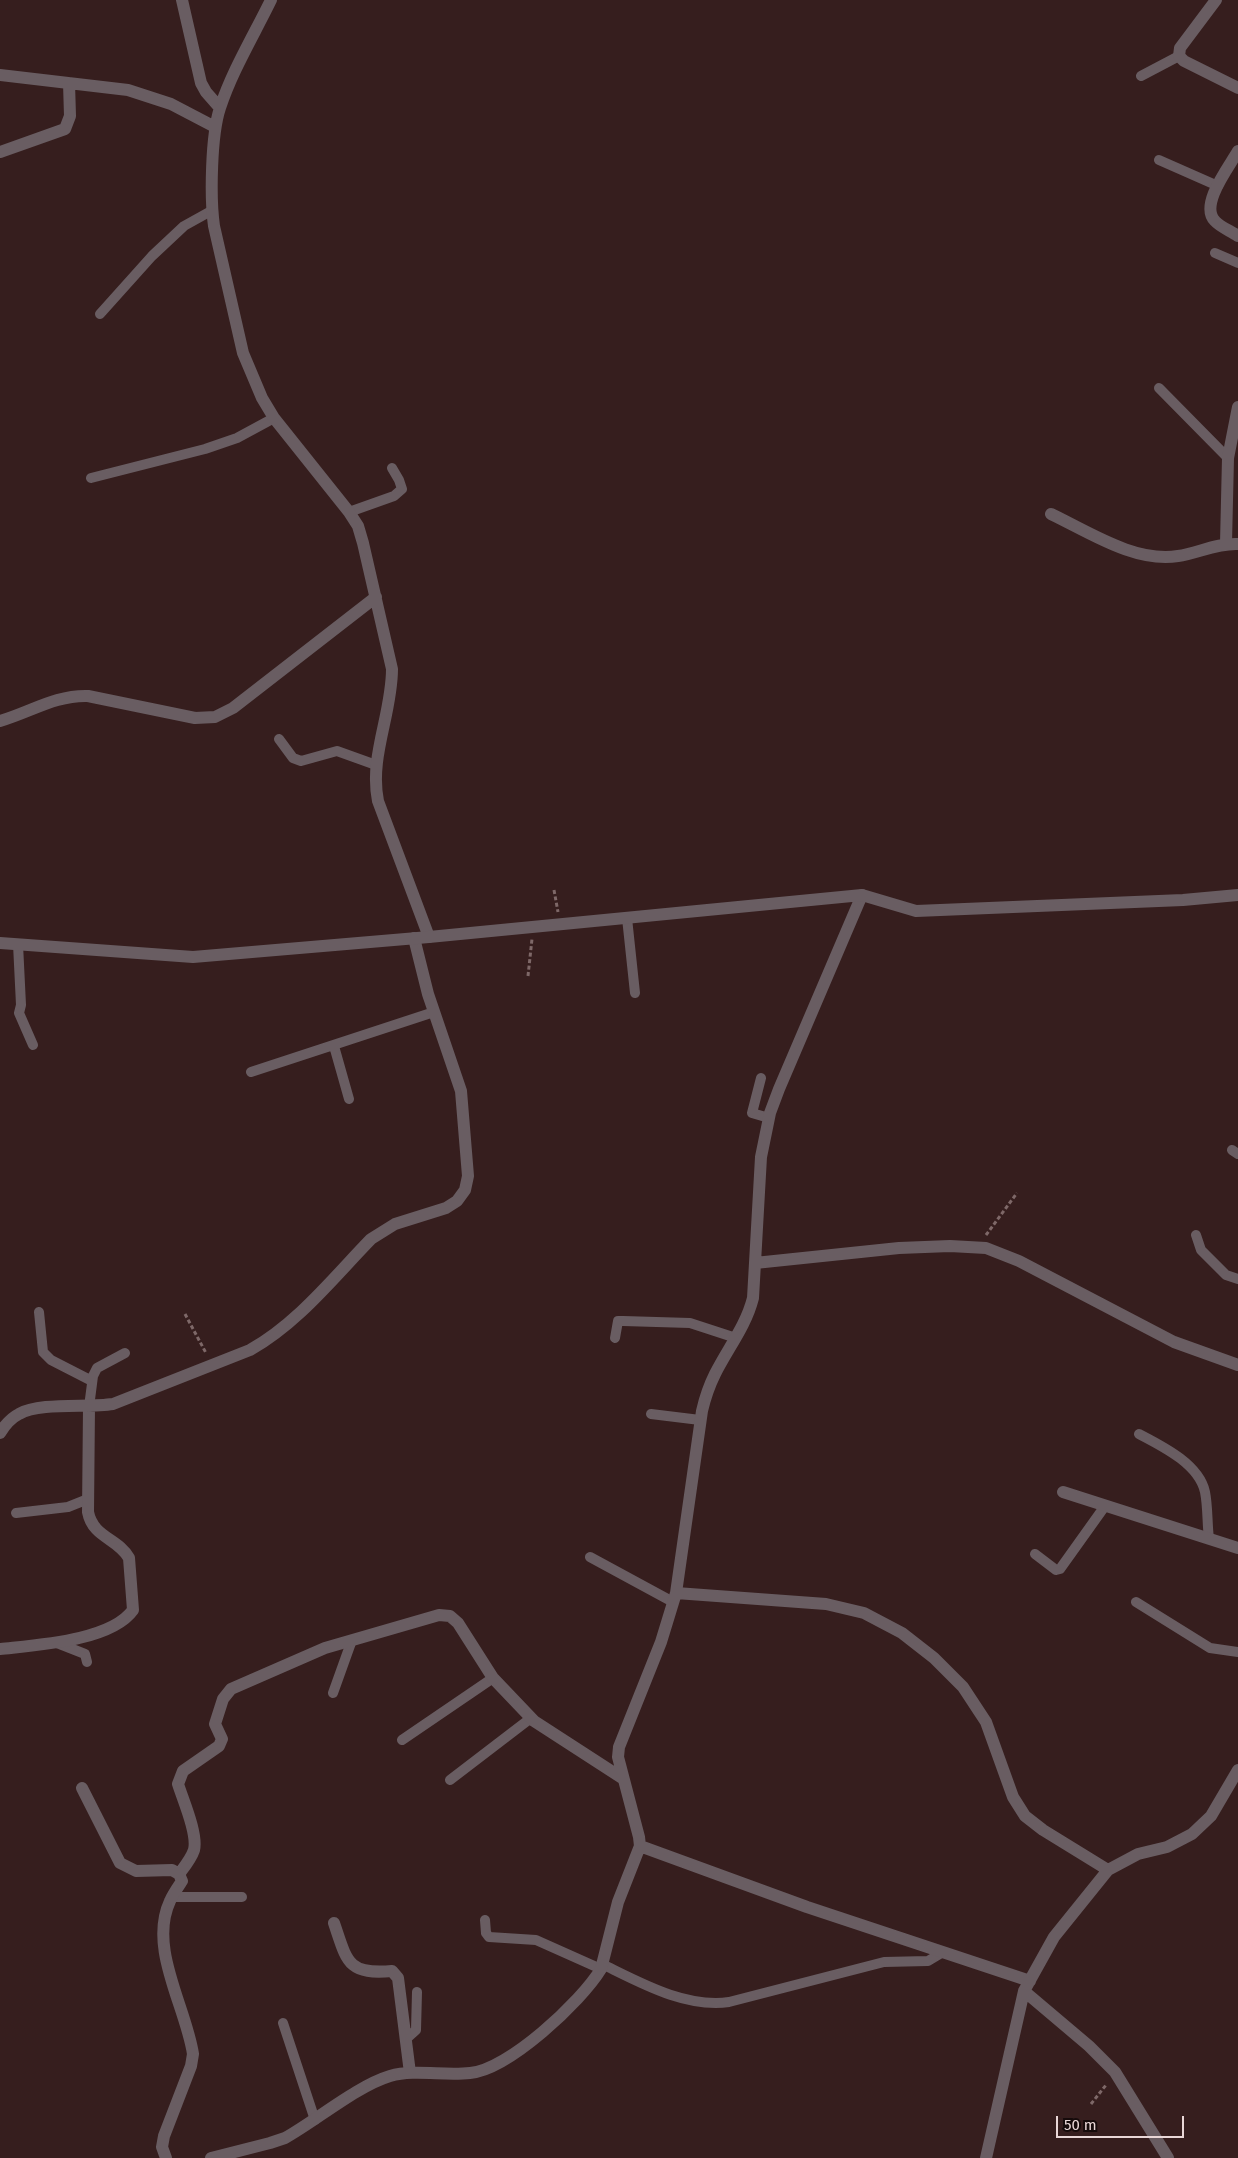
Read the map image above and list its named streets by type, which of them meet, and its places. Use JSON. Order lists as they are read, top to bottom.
{
  "scale_bar": "50 m"
}
